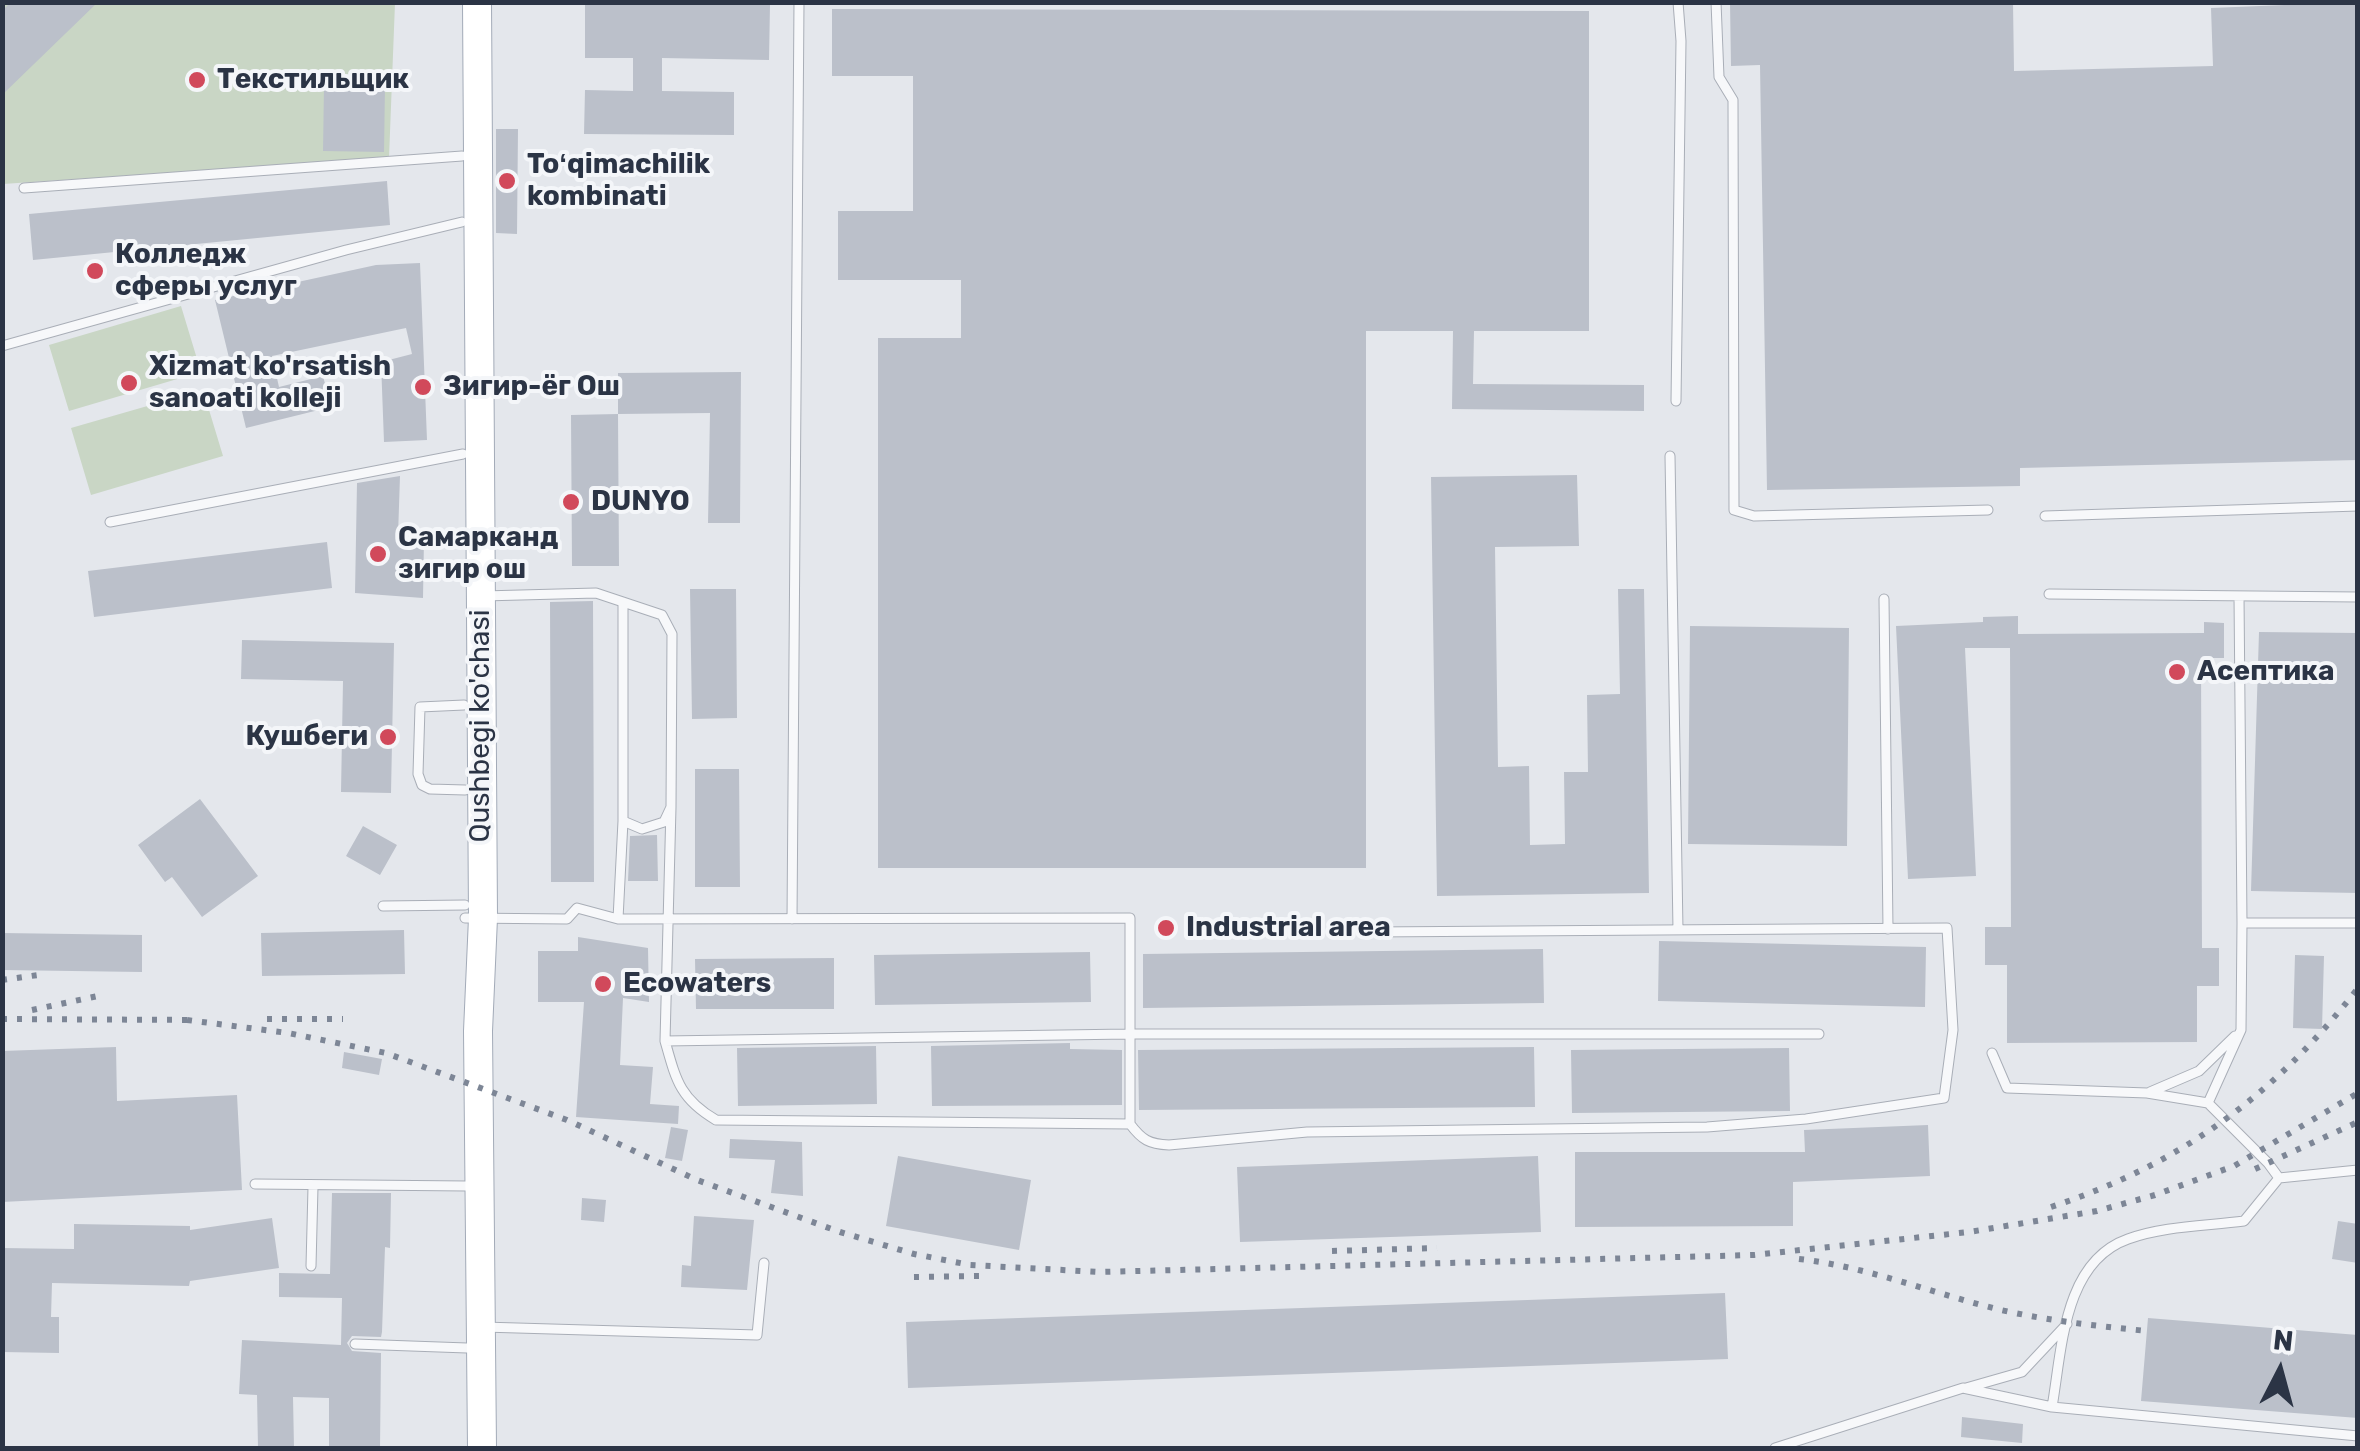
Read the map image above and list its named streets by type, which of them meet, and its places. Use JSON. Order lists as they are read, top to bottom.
{
  "streets": {
    "main road": ["Qushbegi ko'chasi"]
  },
  "places": [
    "Текстильщик",
    "Toʻqimachilik kombinati",
    "Колледж сферы услуг",
    "Xizmat ko'rsatish sanoati kolleji",
    "Зигир-ёг Ош",
    "DUNYO",
    "Самарканд зигир ош",
    "Асептика",
    "Кушбеги",
    "Industrial area",
    "Ecowaters"
  ],
  "north": "top"
}
